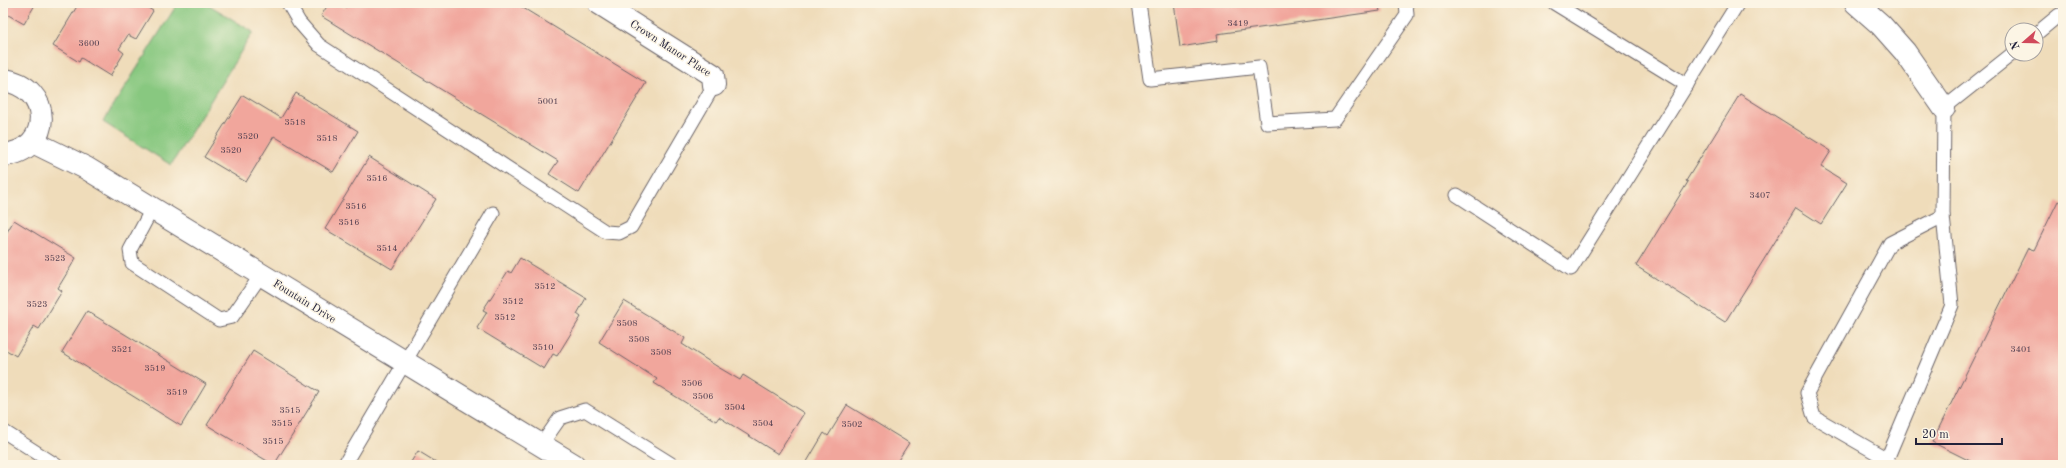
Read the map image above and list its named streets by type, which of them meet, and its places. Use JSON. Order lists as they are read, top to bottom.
{
  "streets": {
    "street": ["Crown Manor Place", "Fountain Drive"]
  },
  "house_numbers": [
    "3419",
    "3600",
    "5001",
    "3518",
    "3520",
    "3518",
    "3520",
    "3516",
    "3407",
    "3516",
    "3516",
    "3514",
    "3523",
    "3512",
    "3512",
    "3523",
    "3512",
    "3508",
    "3508",
    "3510",
    "3521",
    "3401",
    "3508",
    "3519",
    "3506",
    "3519",
    "3506",
    "3504",
    "3515",
    "3515",
    "3504",
    "3502",
    "3515"
  ],
  "scale_bar": "20 m",
  "north": "left"
}
